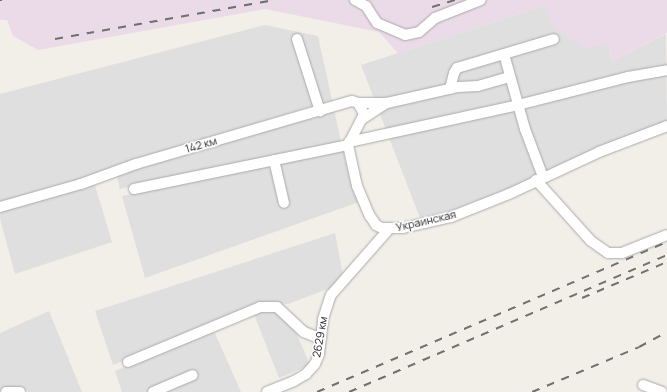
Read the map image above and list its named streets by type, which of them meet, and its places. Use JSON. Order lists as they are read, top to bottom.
{
  "streets": {
    "street": ["142 км", "Украинская", "2629 км"]
  },
  "crossings": [
    ["Украинская", "2629 км"]
  ]
}
